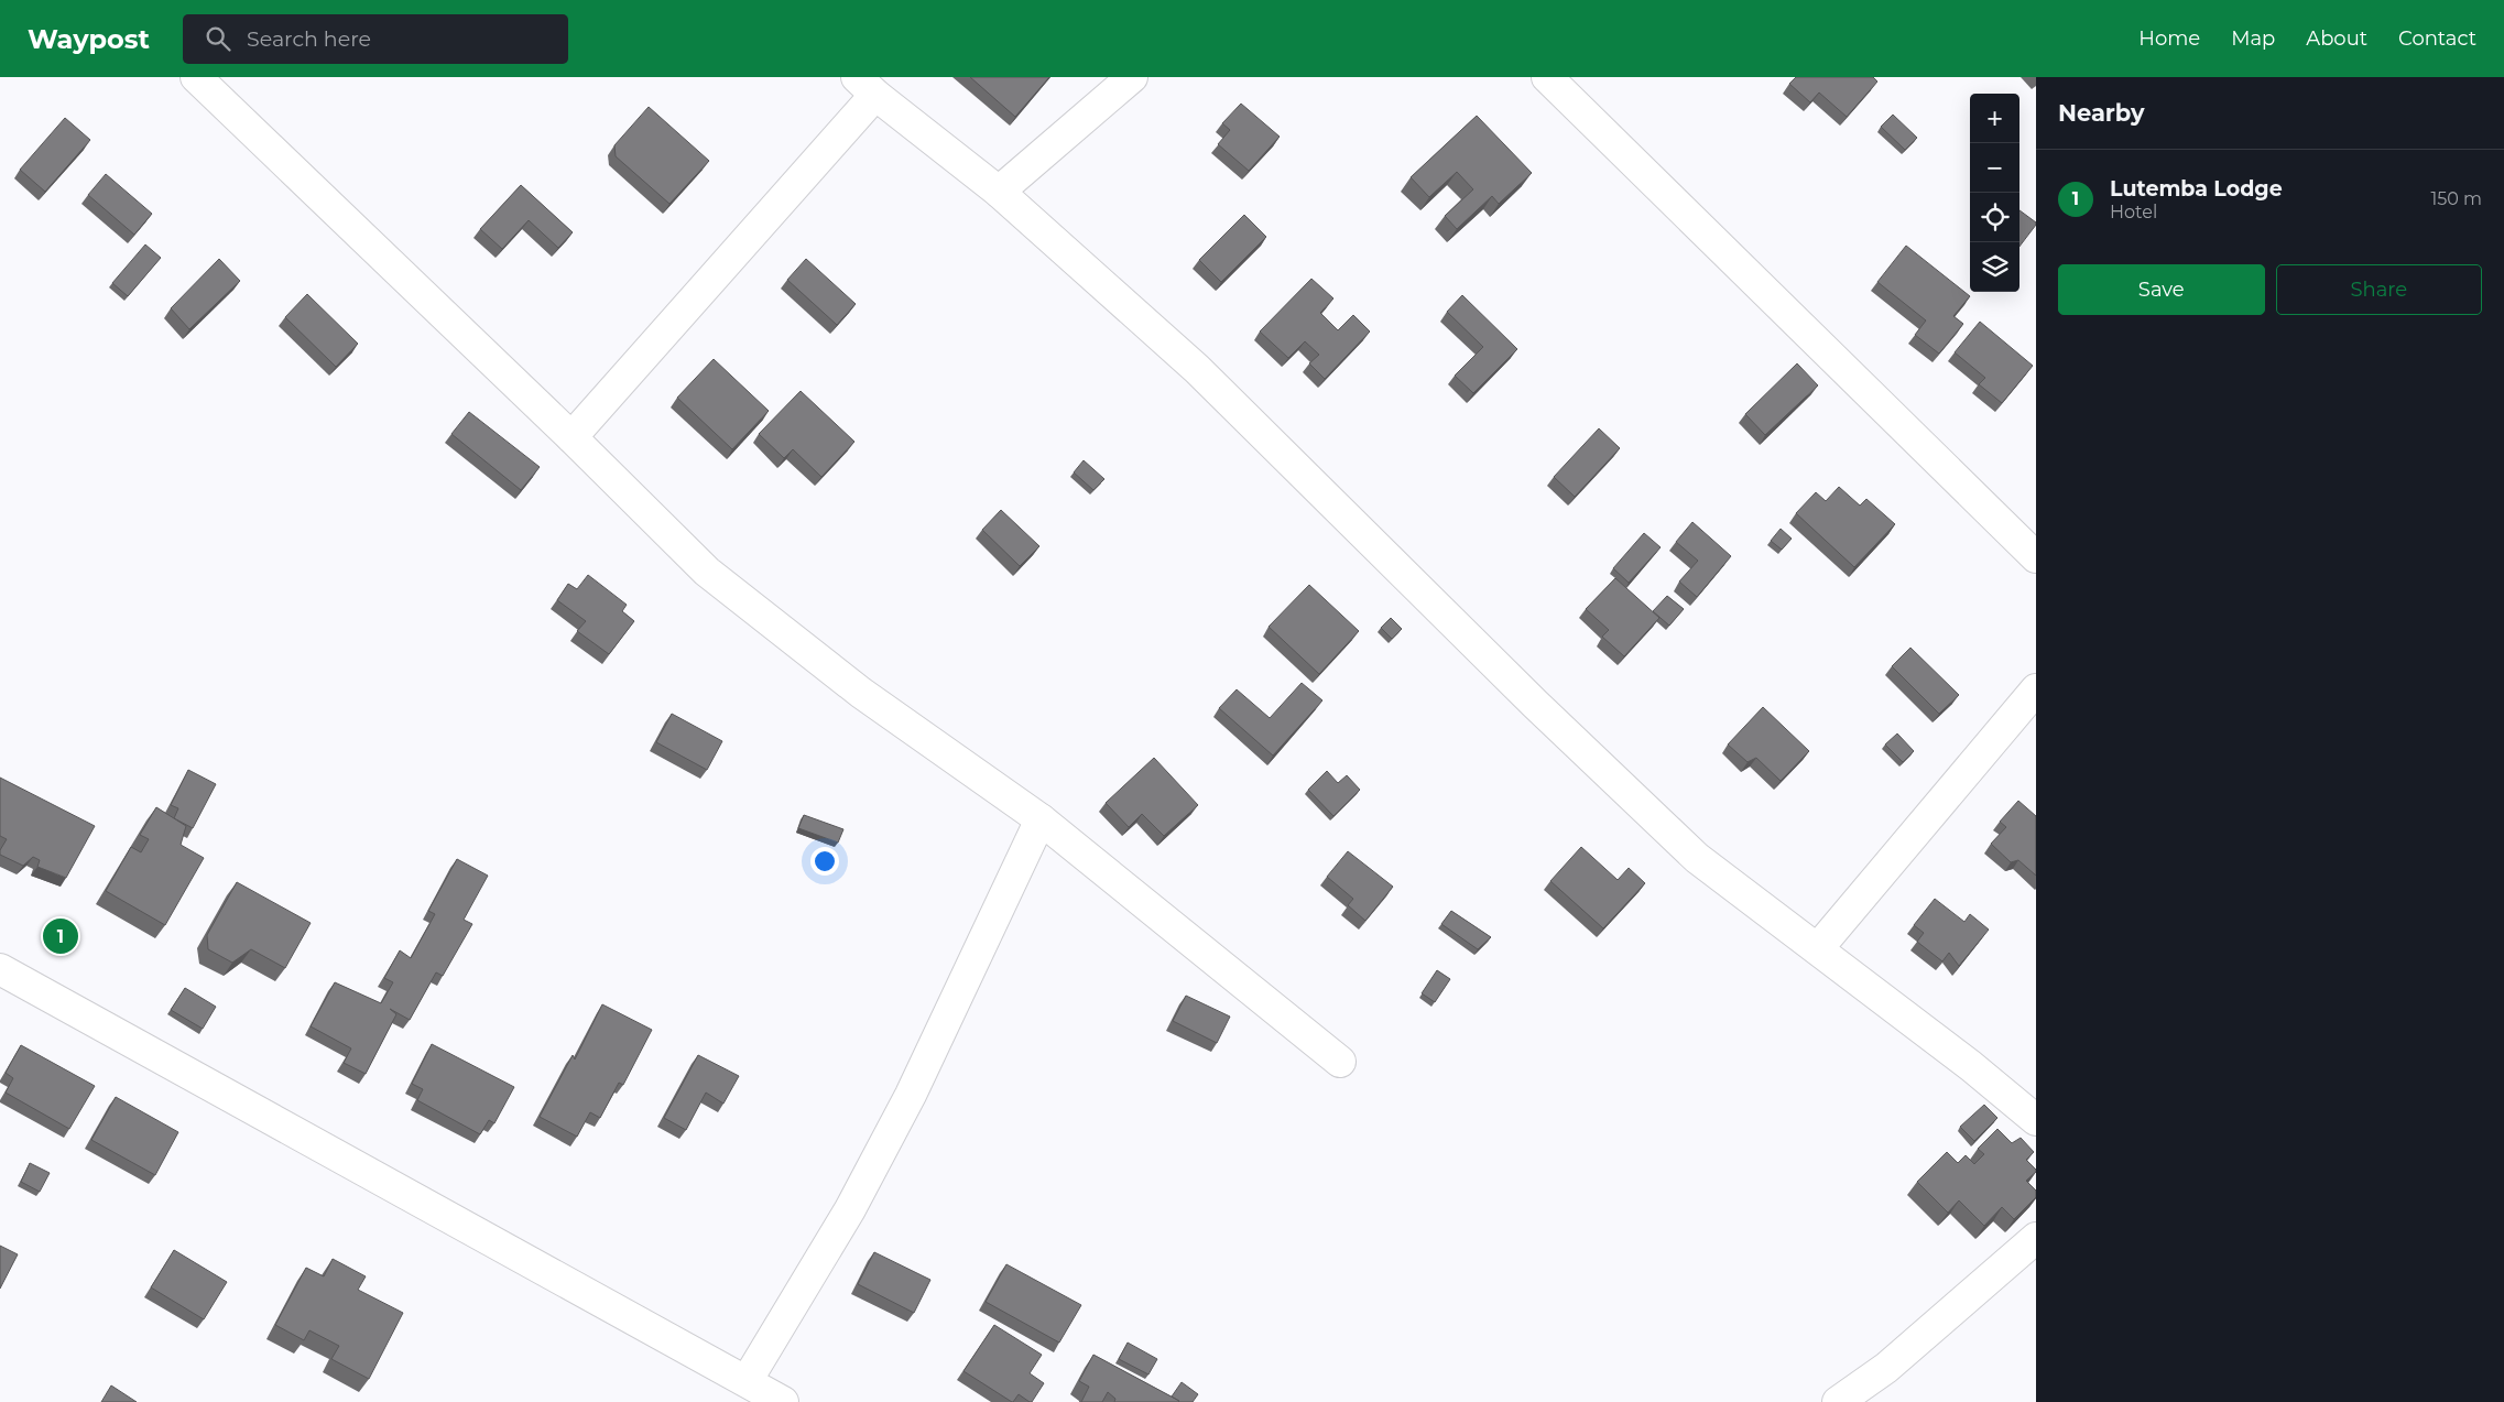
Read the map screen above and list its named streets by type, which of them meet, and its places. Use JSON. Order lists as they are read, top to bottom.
{
  "page": {
    "header": "Waypost",
    "search": "Search here",
    "nav": [
      "Home",
      "Map",
      "About",
      "Contact"
    ],
    "heading": "Nearby",
    "map_buttons": ["+", "−"],
    "list": [
      {
        "mark": "1",
        "name": "Lutemba Lodge",
        "note": "Hotel",
        "value": "150 m"
      }
    ],
    "buttons": ["Save", "Share"],
    "pins": "1"
  }
}
